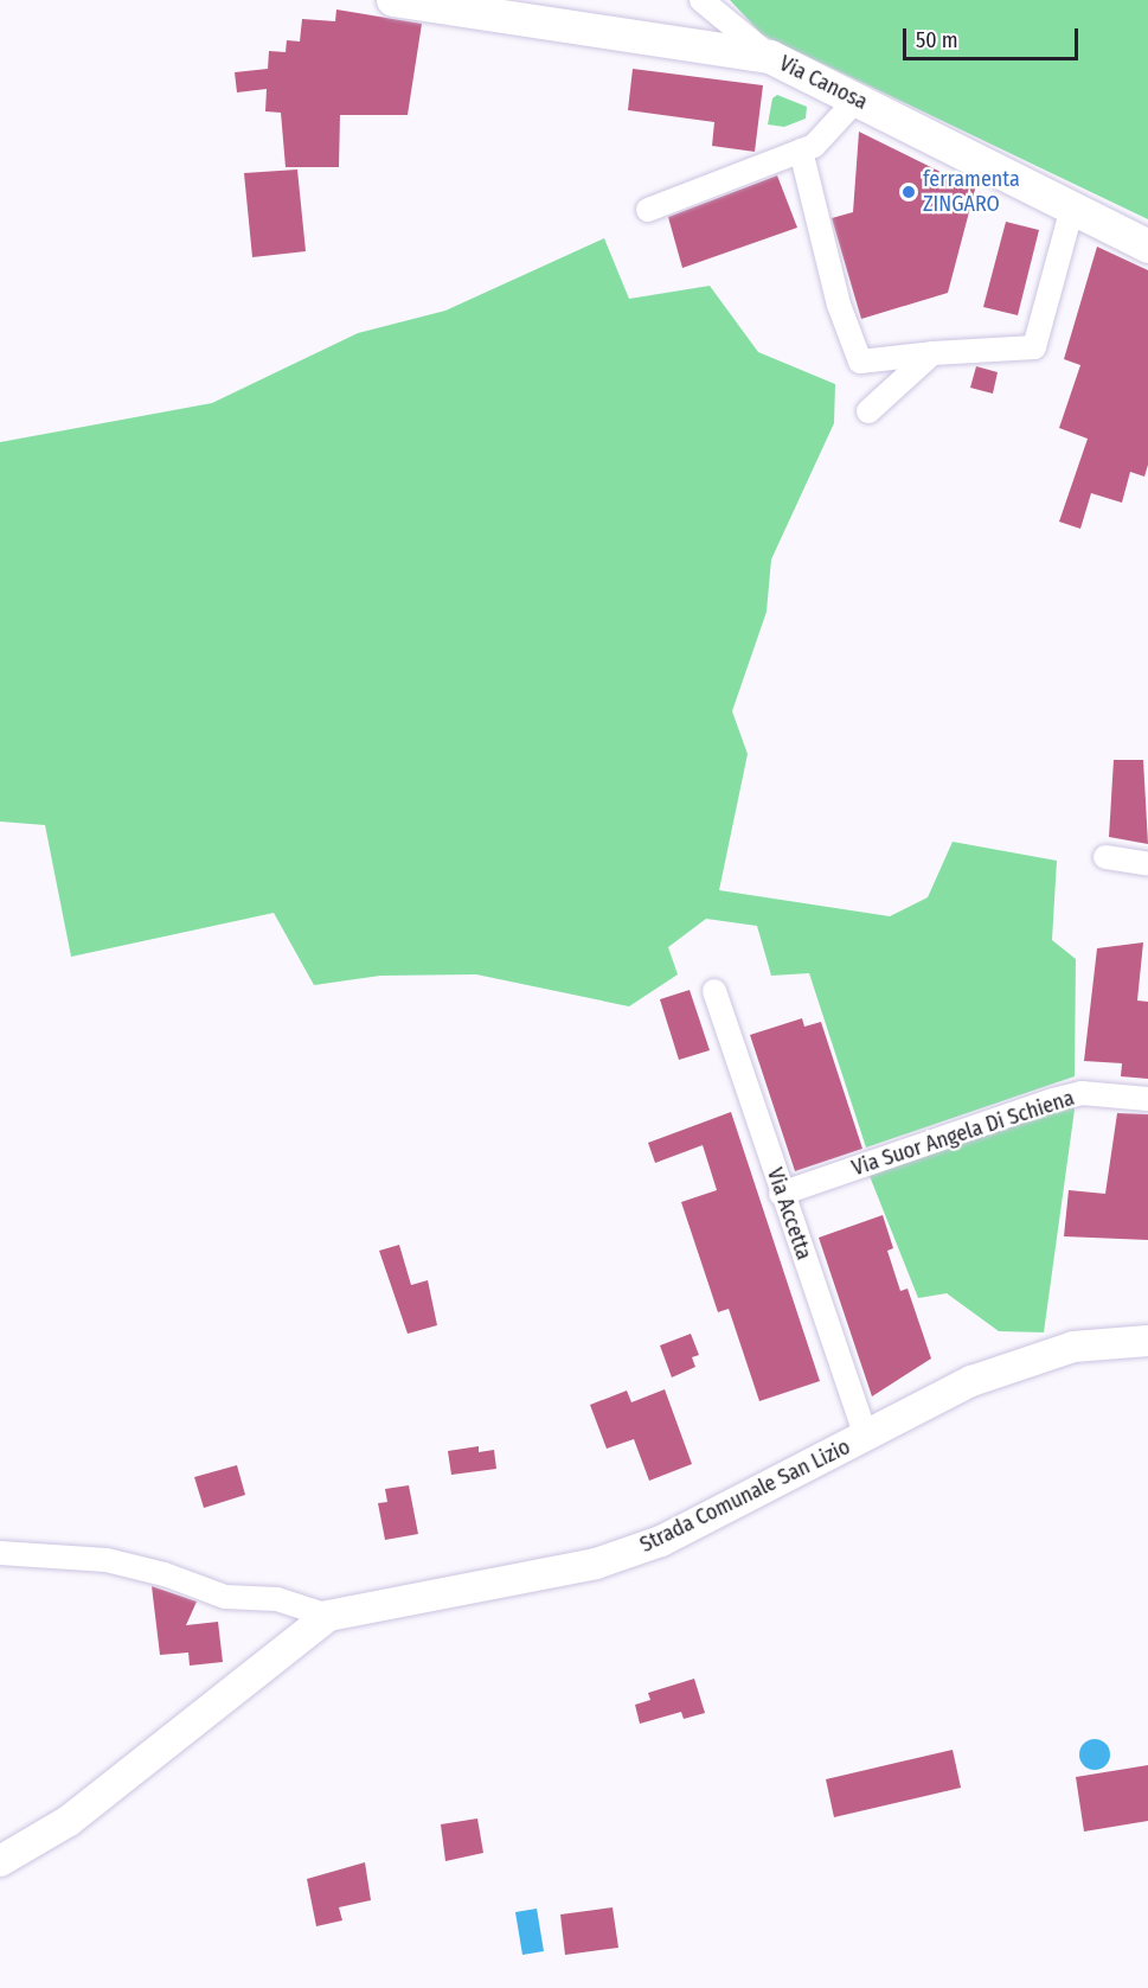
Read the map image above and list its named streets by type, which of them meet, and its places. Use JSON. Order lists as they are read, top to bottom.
{
  "streets": {
    "main road": ["Via Canosa"],
    "street": ["Via Suor Angela Di Schiena", "Via Accetta", "Strada Comunale San Lizio"]
  },
  "crossings": [
    ["Via Suor Angela Di Schiena", "Via Accetta"],
    ["Via Accetta", "Strada Comunale San Lizio"]
  ],
  "places": ["ferramenta ZINGARO"],
  "scale_bar": "50 m"
}
